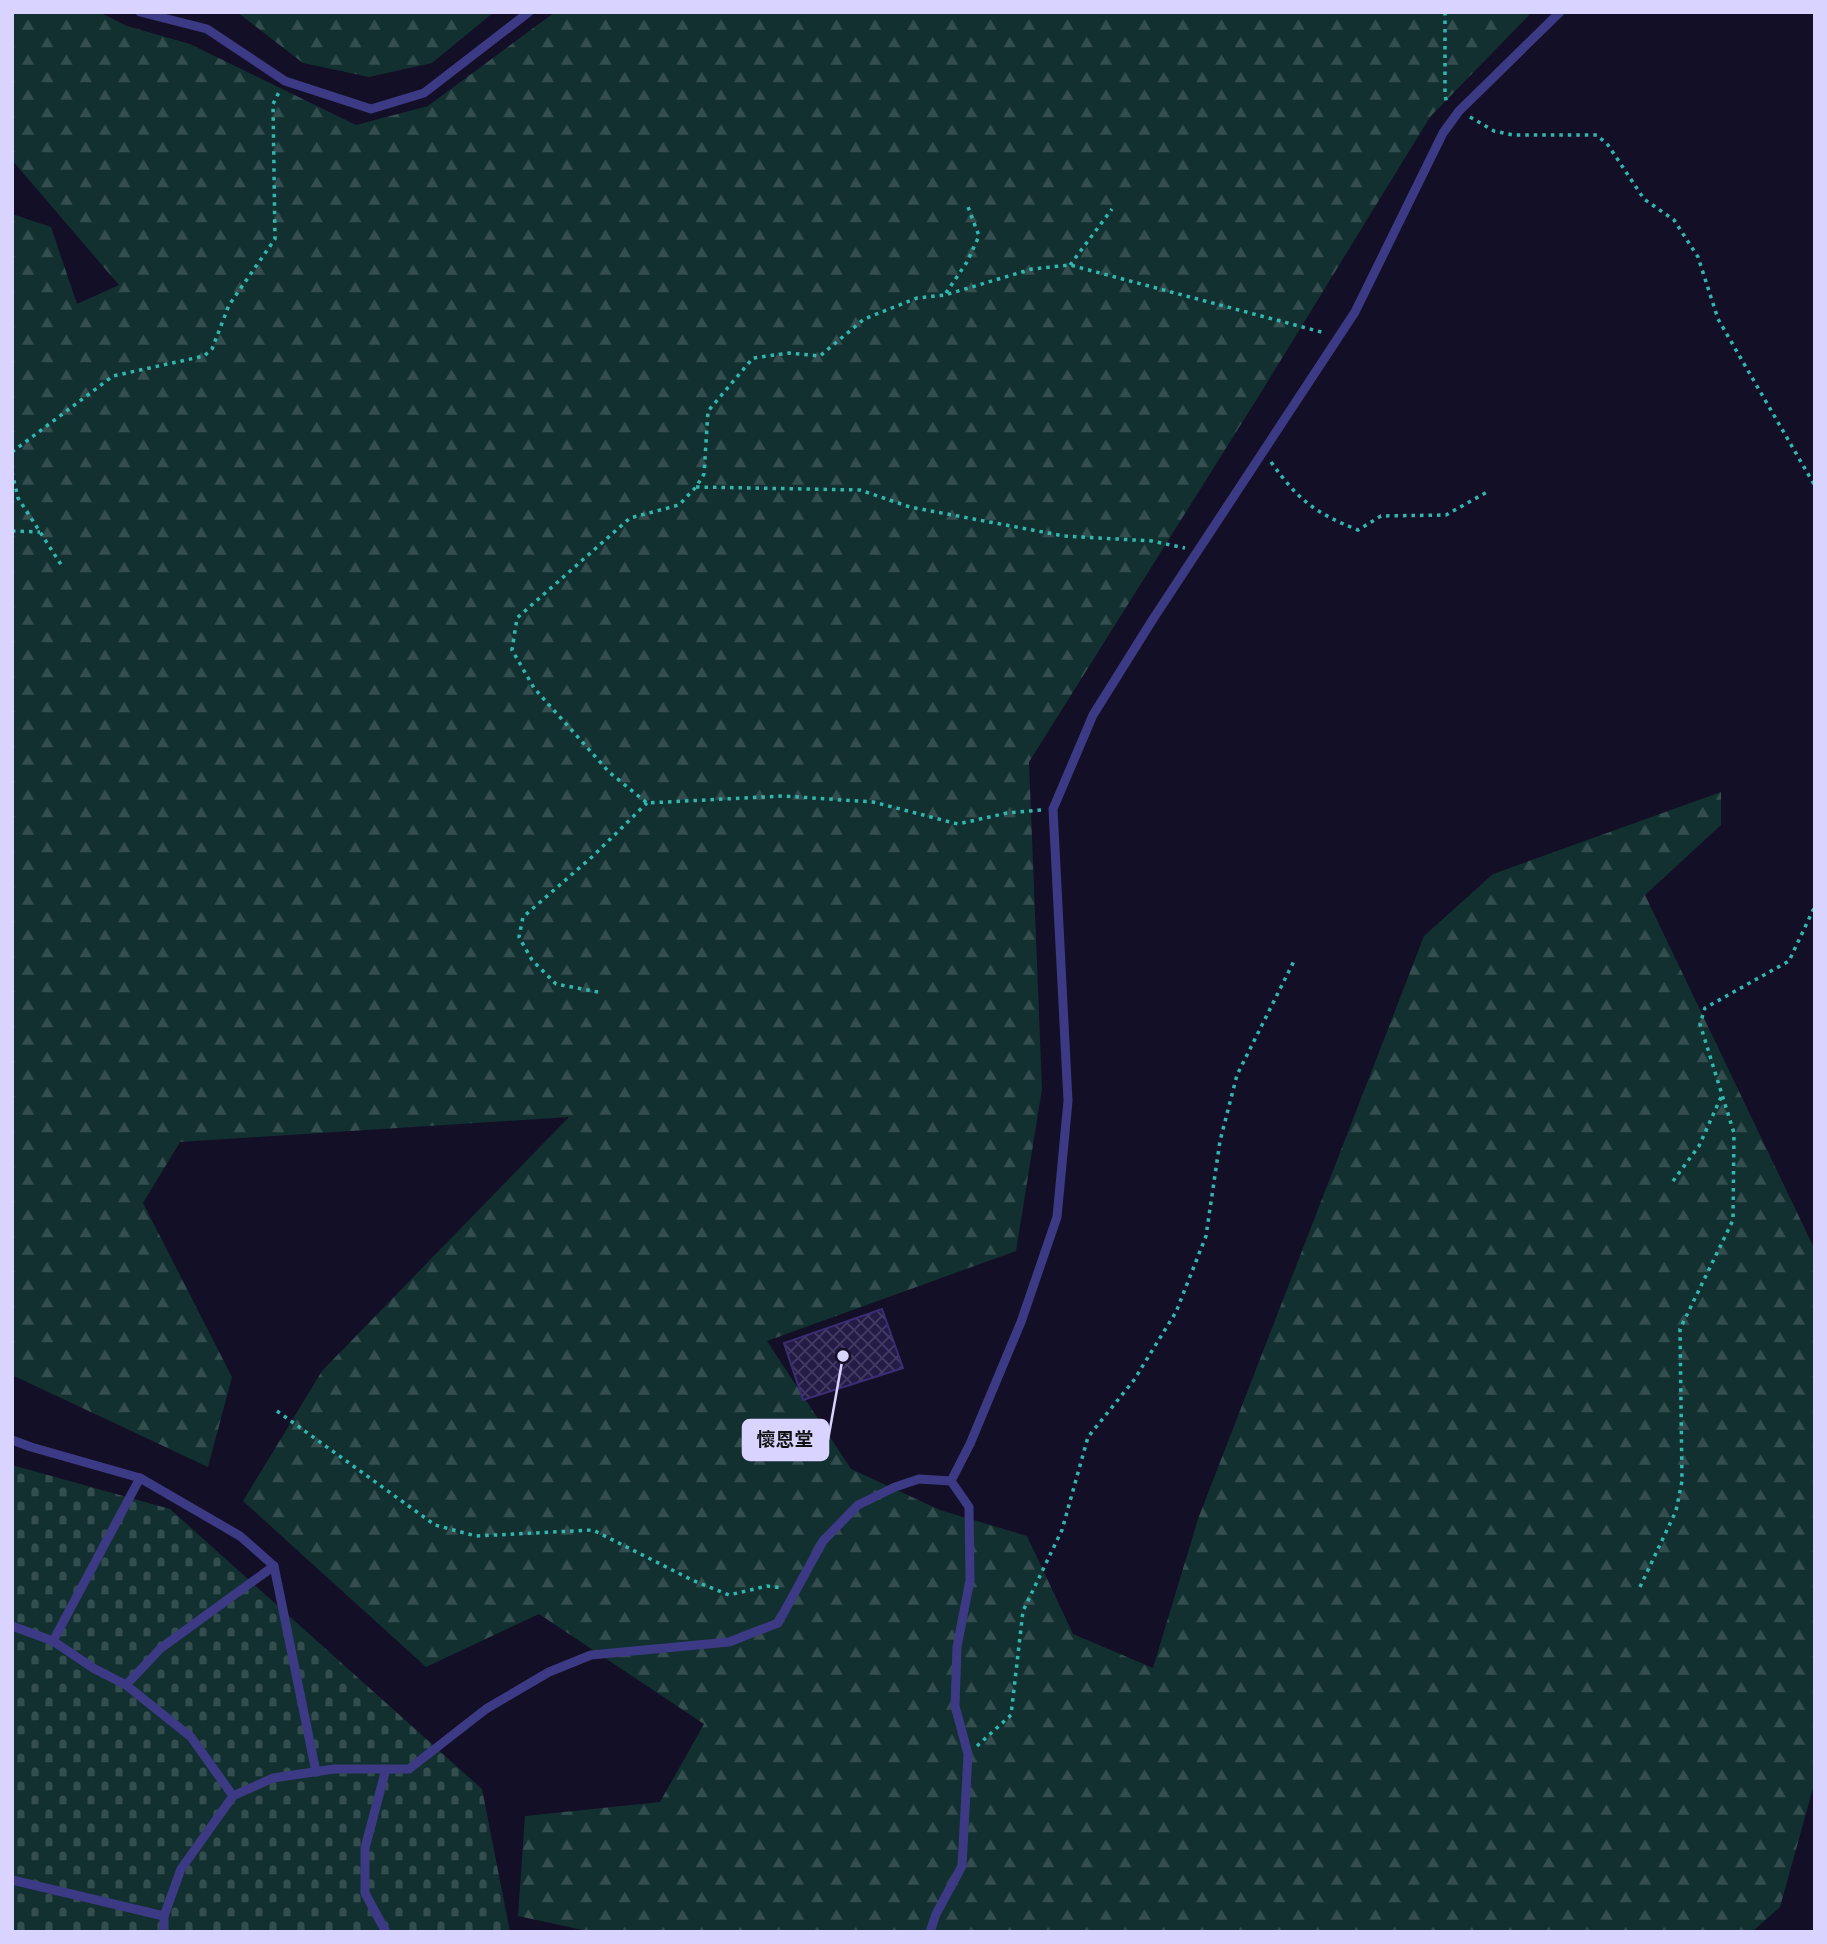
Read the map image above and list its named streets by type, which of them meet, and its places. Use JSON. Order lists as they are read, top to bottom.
{
  "places": ["懷恩堂"]
}
